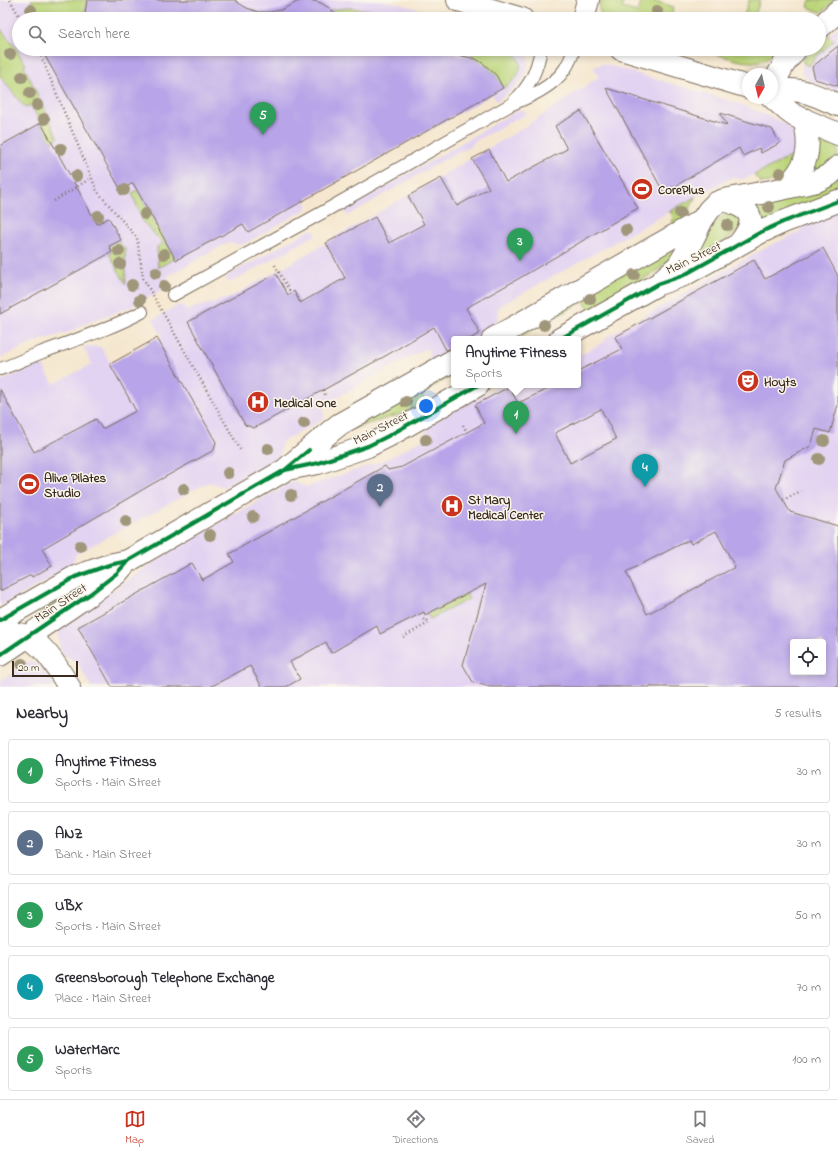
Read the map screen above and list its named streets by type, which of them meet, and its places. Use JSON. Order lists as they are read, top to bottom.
{
  "streets": {
    "street": ["Main Street"]
  },
  "places": {
    "sports": ["CorePlus", "Alive Pilates Studio"],
    "theatre": ["Hoyts"],
    "hospital": ["Medical One", "St Mary Medical Center"]
  },
  "scale_bar": "20 m",
  "north": "bottom",
  "page": {
    "search": "Search here",
    "pins": [
      "5",
      "3",
      "1",
      "4",
      "2"
    ],
    "popup": ["Anytime Fitness", "Sports"],
    "scale": "20 m",
    "heading": ["Nearby", "5 results"],
    "list": [
      {
        "mark": "1",
        "name": "Anytime Fitness",
        "note": "Sports · Main Street",
        "value": "30 m"
      },
      {
        "mark": "2",
        "name": "ANZ",
        "note": "Bank · Main Street",
        "value": "30 m"
      },
      {
        "mark": "3",
        "name": "UBX",
        "note": "Sports · Main Street",
        "value": "50 m"
      },
      {
        "mark": "4",
        "name": "Greensborough Telephone Exchange",
        "note": "Place · Main Street",
        "value": "70 m"
      },
      {
        "mark": "5",
        "name": "WaterMarc",
        "note": "Sports",
        "value": "100 m"
      }
    ],
    "nav": ["Map", "Directions", "Saved"]
  }
}
